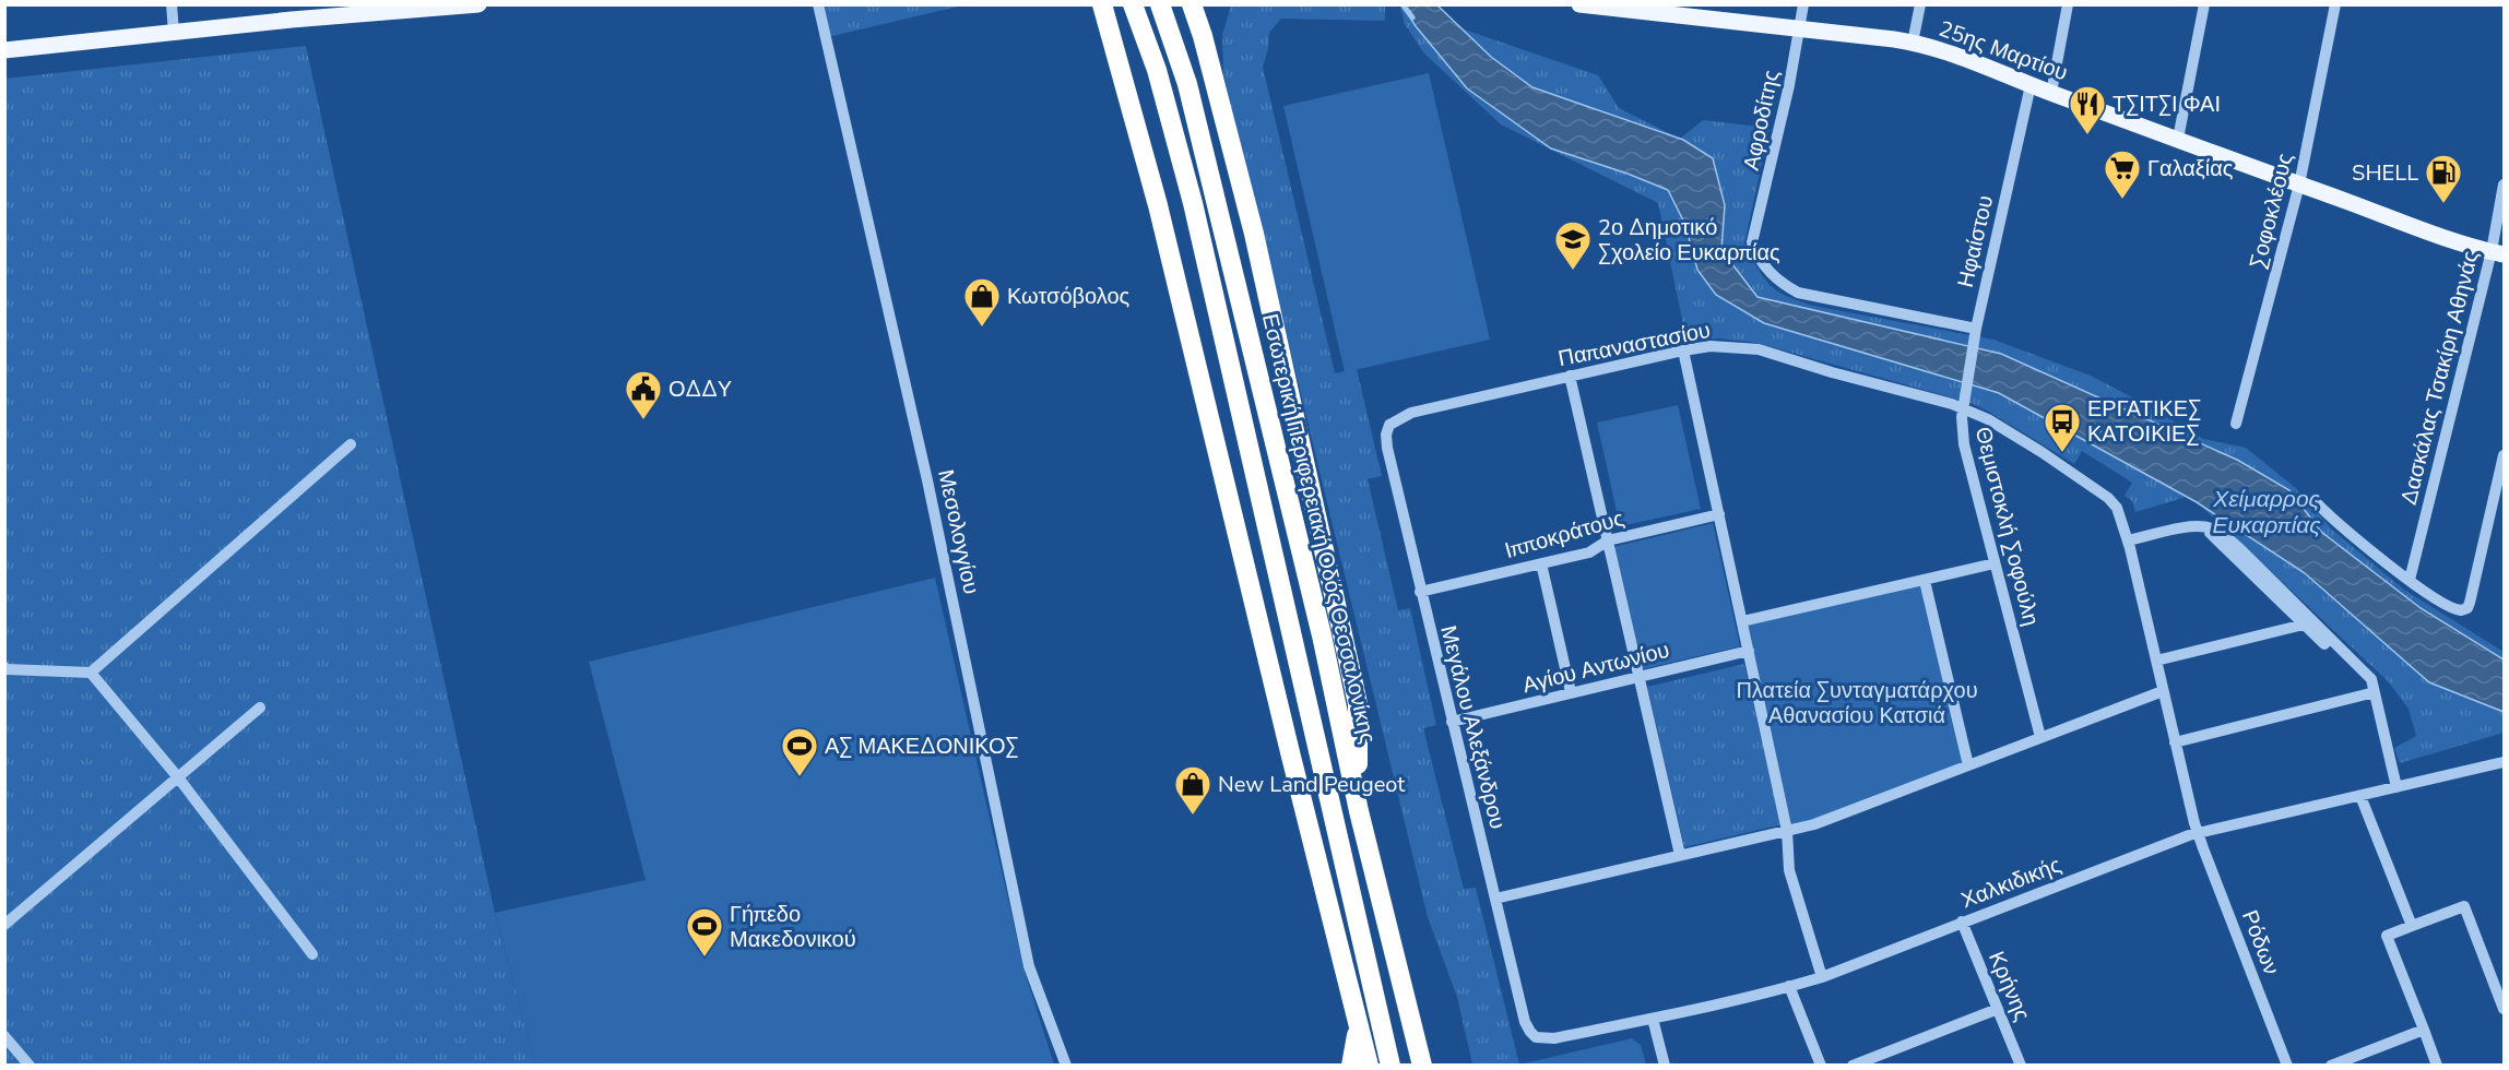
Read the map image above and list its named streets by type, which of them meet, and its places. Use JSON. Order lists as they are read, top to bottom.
{
  "streets": {
    "highway": ["Εσωτερική Περιφερειακή Οδός Θεσσαλονίκης"],
    "main road": ["25ης Μαρτίου"],
    "street": [
      "Αφροδίτης",
      "Σοφοκλέους",
      "Ηφαίστου",
      "Παπαναστασίου",
      "Δασκάλας Τσακίρη Αθηνάς",
      "Θεμιστοκλή Σοφούλη",
      "Μεσολογγίου",
      "Ιπποκράτους",
      "Αγίου Αντωνίου",
      "Μεγάλου Αλεξάνδρου",
      "Χαλκιδικής",
      "Ρόδων",
      "Κρήνης"
    ]
  },
  "crossings": [
    ["25ης Μαρτίου", "Αφροδίτης"],
    ["25ης Μαρτίου", "Σοφοκλέους"],
    ["25ης Μαρτίου", "Ηφαίστου"],
    ["25ης Μαρτίου", "Δασκάλας Τσακίρη Αθηνάς"],
    ["Αφροδίτης", "Ηφαίστου"],
    ["Ηφαίστου", "Παπαναστασίου"],
    ["Ηφαίστου", "Θεμιστοκλή Σοφούλη"],
    ["Παπαναστασίου", "Θεμιστοκλή Σοφούλη"],
    ["Παπαναστασίου", "Μεγάλου Αλεξάνδρου"],
    ["Θεμιστοκλή Σοφούλη", "Χαλκιδικής"],
    ["Θεμιστοκλή Σοφούλη", "Ρόδων"],
    ["Ιπποκράτους", "Μεγάλου Αλεξάνδρου"],
    ["Αγίου Αντωνίου", "Μεγάλου Αλεξάνδρου"],
    ["Μεγάλου Αλεξάνδρου", "Χαλκιδικής"],
    ["Χαλκιδικής", "Ρόδων"],
    ["Χαλκιδικής", "Κρήνης"]
  ],
  "water": ["Χείμαρρος Ευκαρπίας"],
  "parks": ["Πλατεία Συνταγματάρχου Αθανασίου Κατσιά"],
  "places": {
    "restaurant": ["ΤΣΙΤΣΙ ΦΑΙ"],
    "supermarket": ["Γαλαξίας"],
    "fuel station": ["SHELL"],
    "school or university": ["2ο Δημοτικό Σχολείο Ευκαρπίας"],
    "shop": ["Κωτσόβολος", "New Land Peugeot"],
    "public building": ["ΟΔΔΥ"],
    "bus stop": ["ΕΡΓΑΤΙΚΕΣ ΚΑΤΟΙΚΙΕΣ"],
    "sports": ["ΑΣ ΜΑΚΕΔΟΝΙΚΟΣ", "Γήπεδο Μακεδονικού"]
  }
}
